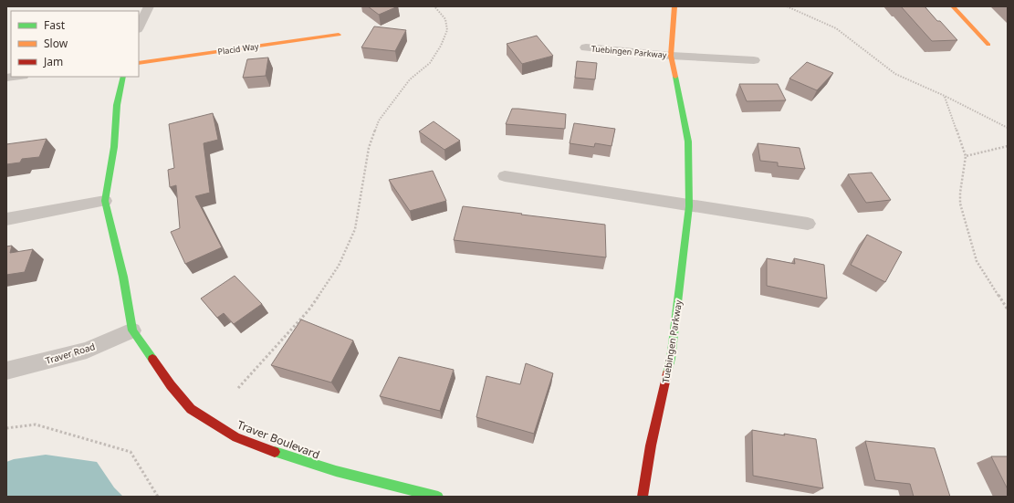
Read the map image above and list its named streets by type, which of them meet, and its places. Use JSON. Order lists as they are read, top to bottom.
{
  "streets": {
    "street": [
      "Placid Way",
      "Tuebingen Parkway",
      "Traver Road",
      "Traver Boulevard"
    ]
  },
  "crossings": [
    ["Traver Road", "Traver Boulevard"]
  ],
  "legend": ["Fast", "Slow", "Jam"]
}
